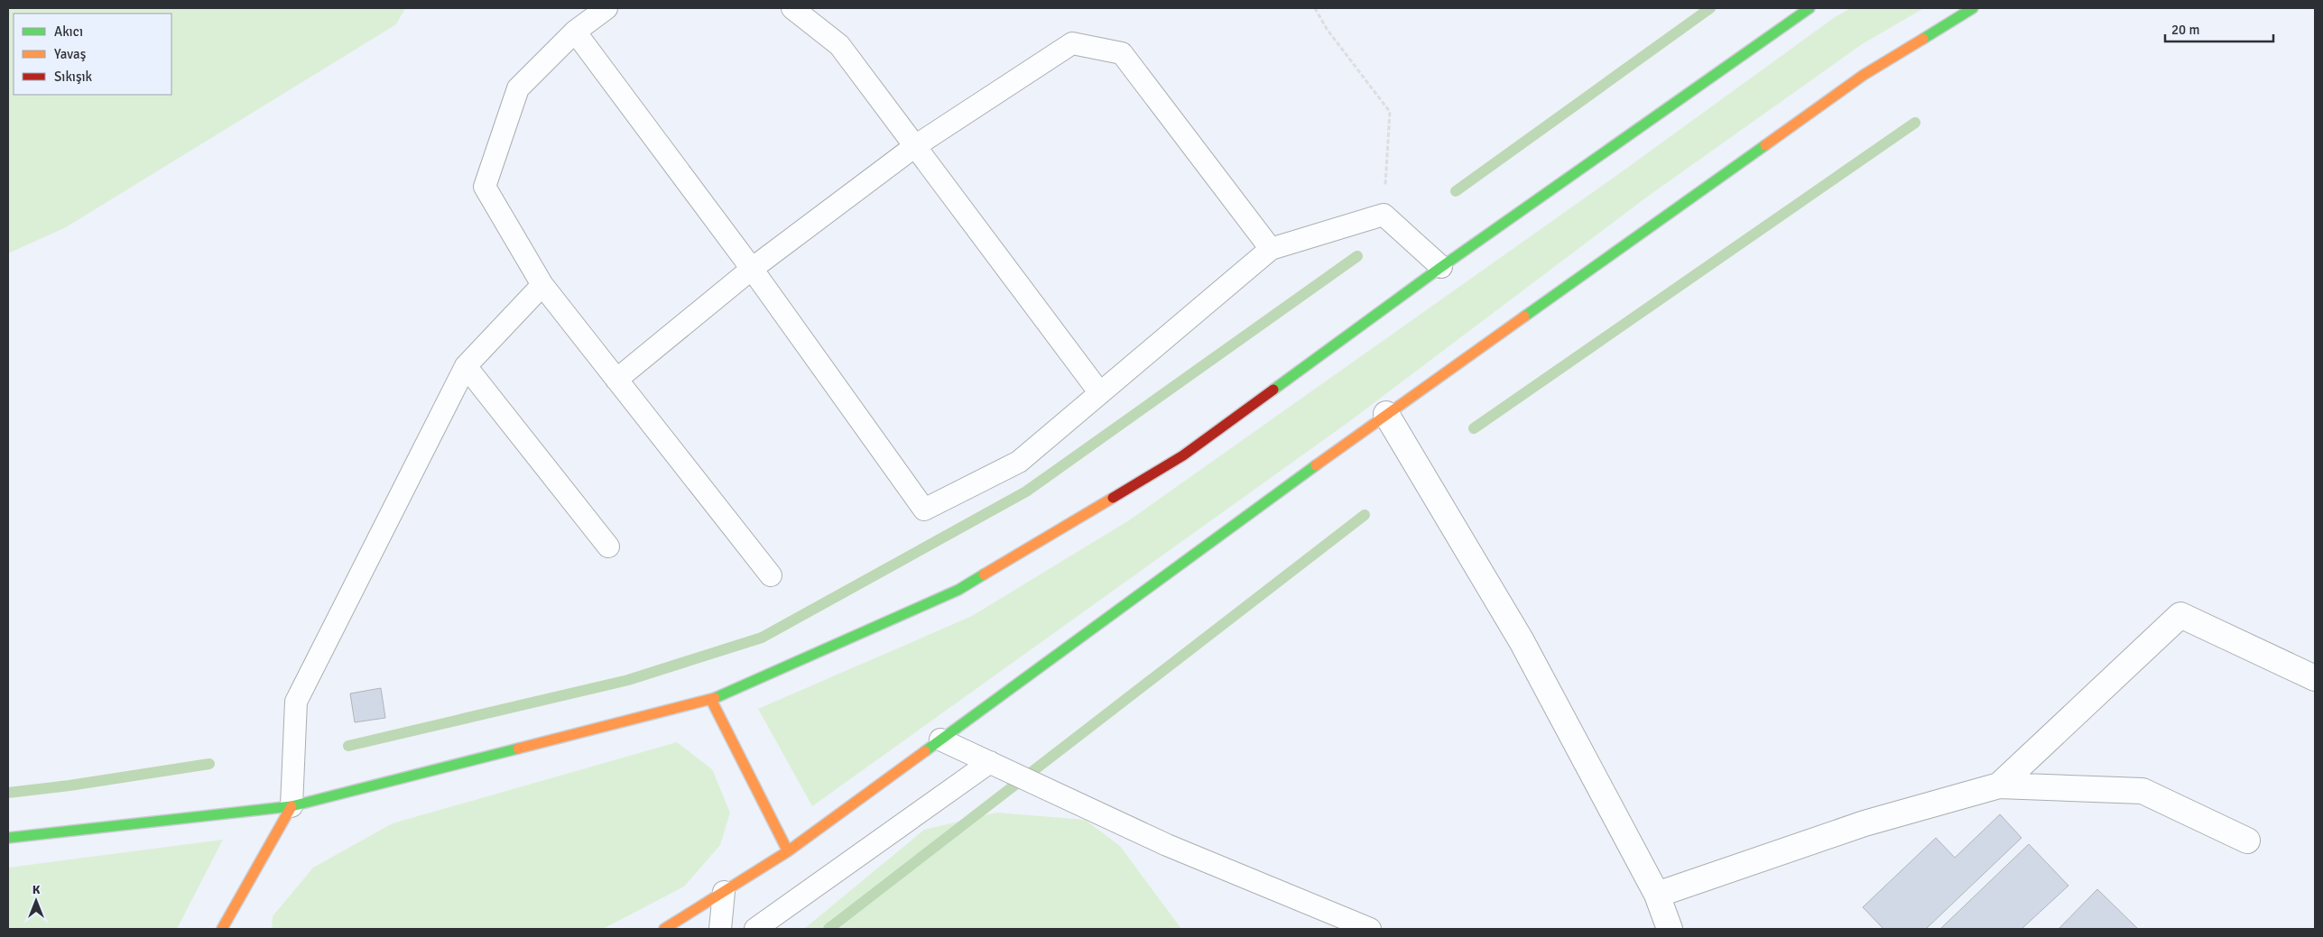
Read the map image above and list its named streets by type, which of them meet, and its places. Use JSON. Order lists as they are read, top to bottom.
{
  "legend": ["Akıcı", "Yavaş", "Sıkışık"],
  "scale_bar": "20 m",
  "north": "top"
}
